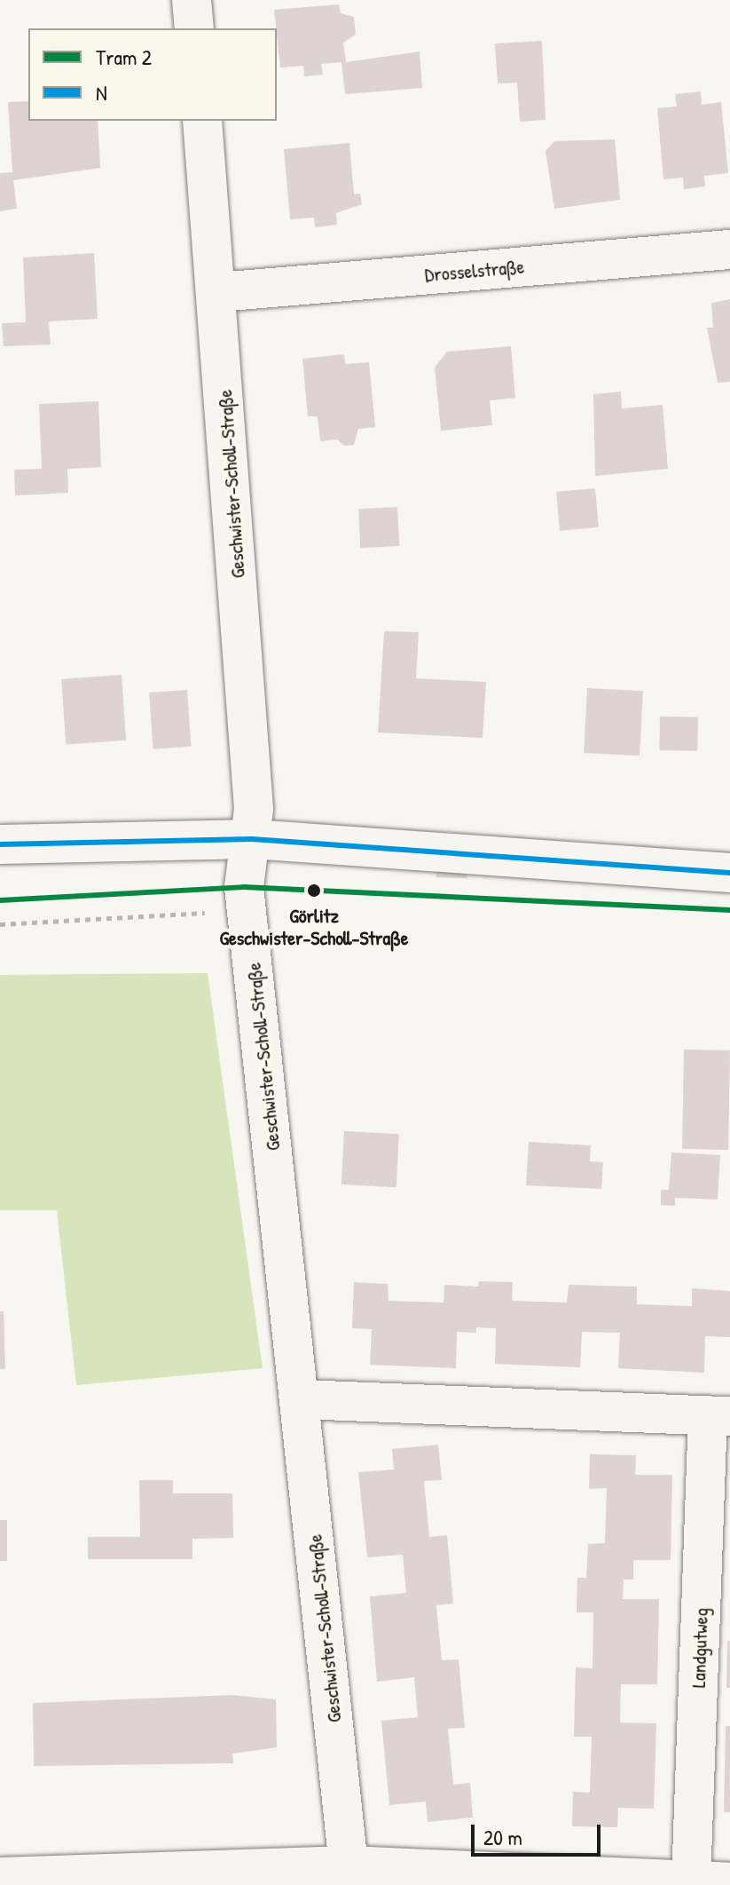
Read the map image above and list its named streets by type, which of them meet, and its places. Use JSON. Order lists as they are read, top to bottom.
{
  "streets": {
    "street": ["Drosselstraße", "Geschwister-Scholl-Straße", "Landgutweg"]
  },
  "crossings": [
    ["Drosselstraße", "Geschwister-Scholl-Straße"],
    ["Geschwister-Scholl-Straße", "Landgutweg"]
  ],
  "places": ["Görlitz Geschwister-Scholl-Straße"],
  "lines": ["transit line N", "tram line 2"],
  "legend": ["Tram 2", "N"],
  "scale_bar": "20 m"
}
